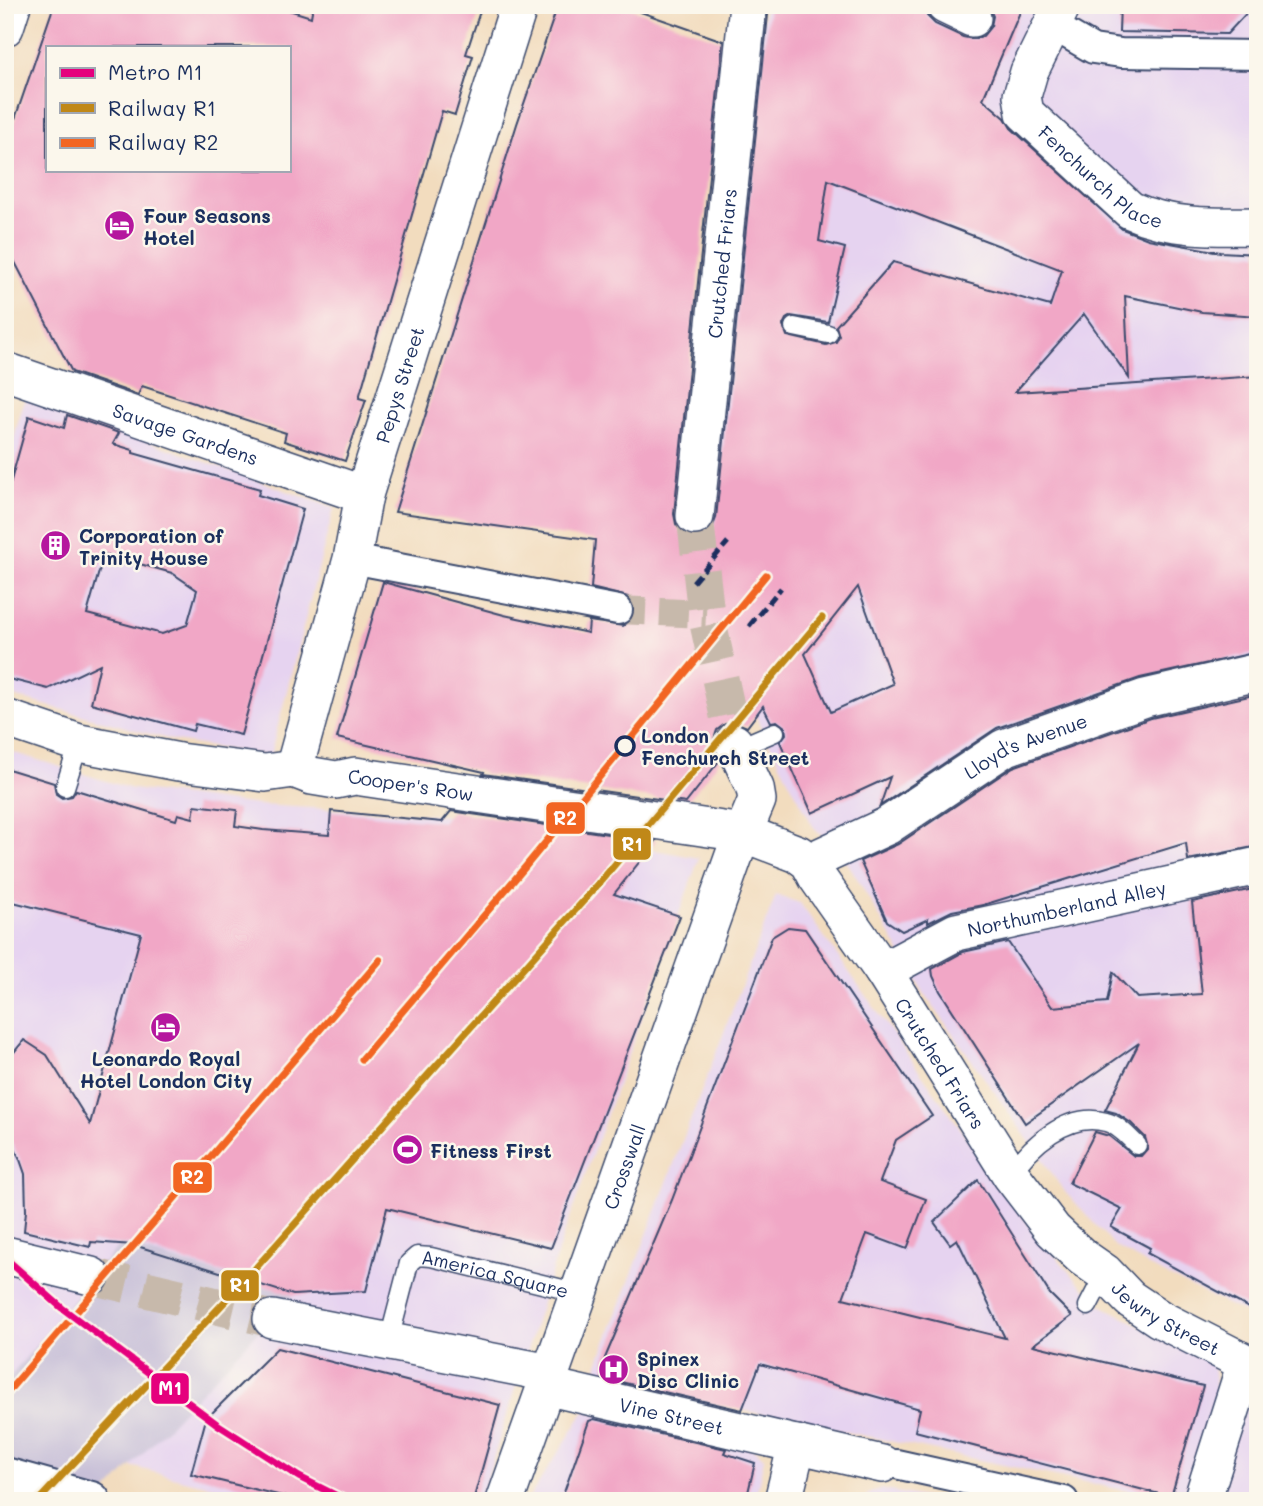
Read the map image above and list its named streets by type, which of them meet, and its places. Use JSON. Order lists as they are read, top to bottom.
{
  "streets": {
    "street": [
      "Fenchurch Place",
      "Crutched Friars",
      "Pepys Street",
      "Savage Gardens",
      "Lloyd's Avenue",
      "Cooper's Row",
      "Northumberland Alley",
      "Crosswall",
      "Jewry Street",
      "Vine Street"
    ],
    "lane": ["America Square"]
  },
  "crossings": [
    ["Crutched Friars", "Lloyd's Avenue"],
    ["Crutched Friars", "Cooper's Row"],
    ["Crutched Friars", "Northumberland Alley"],
    ["Crutched Friars", "Jewry Street"],
    ["Pepys Street", "Savage Gardens"],
    ["Pepys Street", "Cooper's Row"],
    ["Lloyd's Avenue", "Cooper's Row"],
    ["Cooper's Row", "Crosswall"],
    ["Crosswall", "America Square"],
    ["Crosswall", "Vine Street"]
  ],
  "places": {
    "hotel": ["Four Seasons Hotel", "Leonardo Royal Hotel London City"],
    "building": ["Corporation of Trinity House"],
    "other": ["London Fenchurch Street"],
    "sports": ["Fitness First"],
    "hospital": ["Spinex Disc Clinic"]
  },
  "lines": ["rail line R2", "rail line R1", "metro line M1"],
  "legend": ["Metro M1", "Railway R1", "Railway R2"]
}
